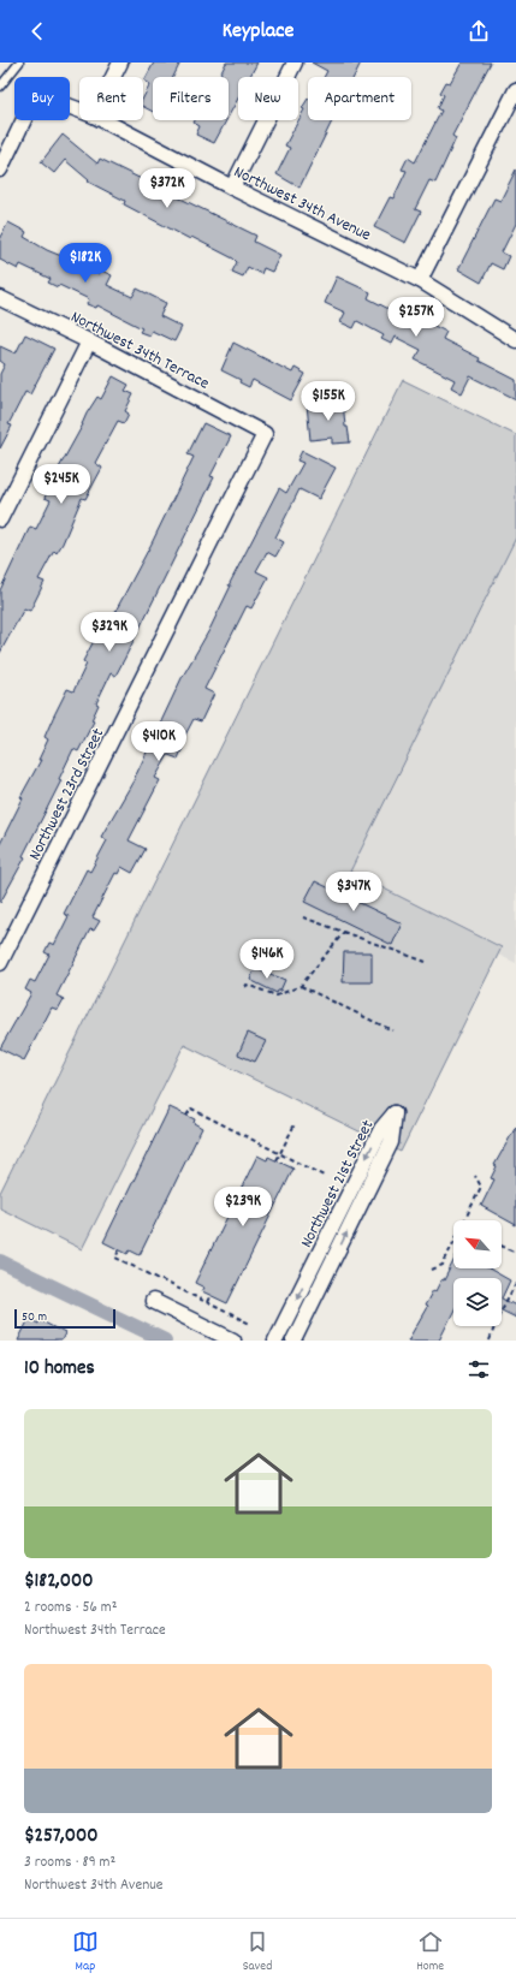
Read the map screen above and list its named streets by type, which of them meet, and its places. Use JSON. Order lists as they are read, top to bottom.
{
  "streets": {
    "street": [
      "Northwest 34th Avenue",
      "Northwest 34th Terrace",
      "Northwest 23rd Street",
      "Northwest 21st Street"
    ]
  },
  "crossings": [
    ["Northwest 34th Terrace", "Northwest 23rd Street"]
  ],
  "scale_bar": "50 m",
  "north": "top left",
  "page": {
    "header": "Keyplace",
    "chip": [
      "Buy",
      "Rent",
      "Filters",
      "New",
      "Apartment"
    ],
    "price": [
      "$372K",
      "$182K",
      "$257K",
      "$155K",
      "$245K",
      "$329K",
      "$410K",
      "$347K",
      "$146K",
      "$239K"
    ],
    "scale": "50 m",
    "heading": "10 homes",
    "list": [
      {
        "name": "$182,000",
        "note": "2 rooms · 56 m² · Northwest 34th Terrace"
      },
      {
        "name": "$257,000",
        "note": "3 rooms · 89 m² · Northwest 34th Avenue"
      }
    ],
    "tabs": ["Map", "Saved", "Home"]
  }
}
